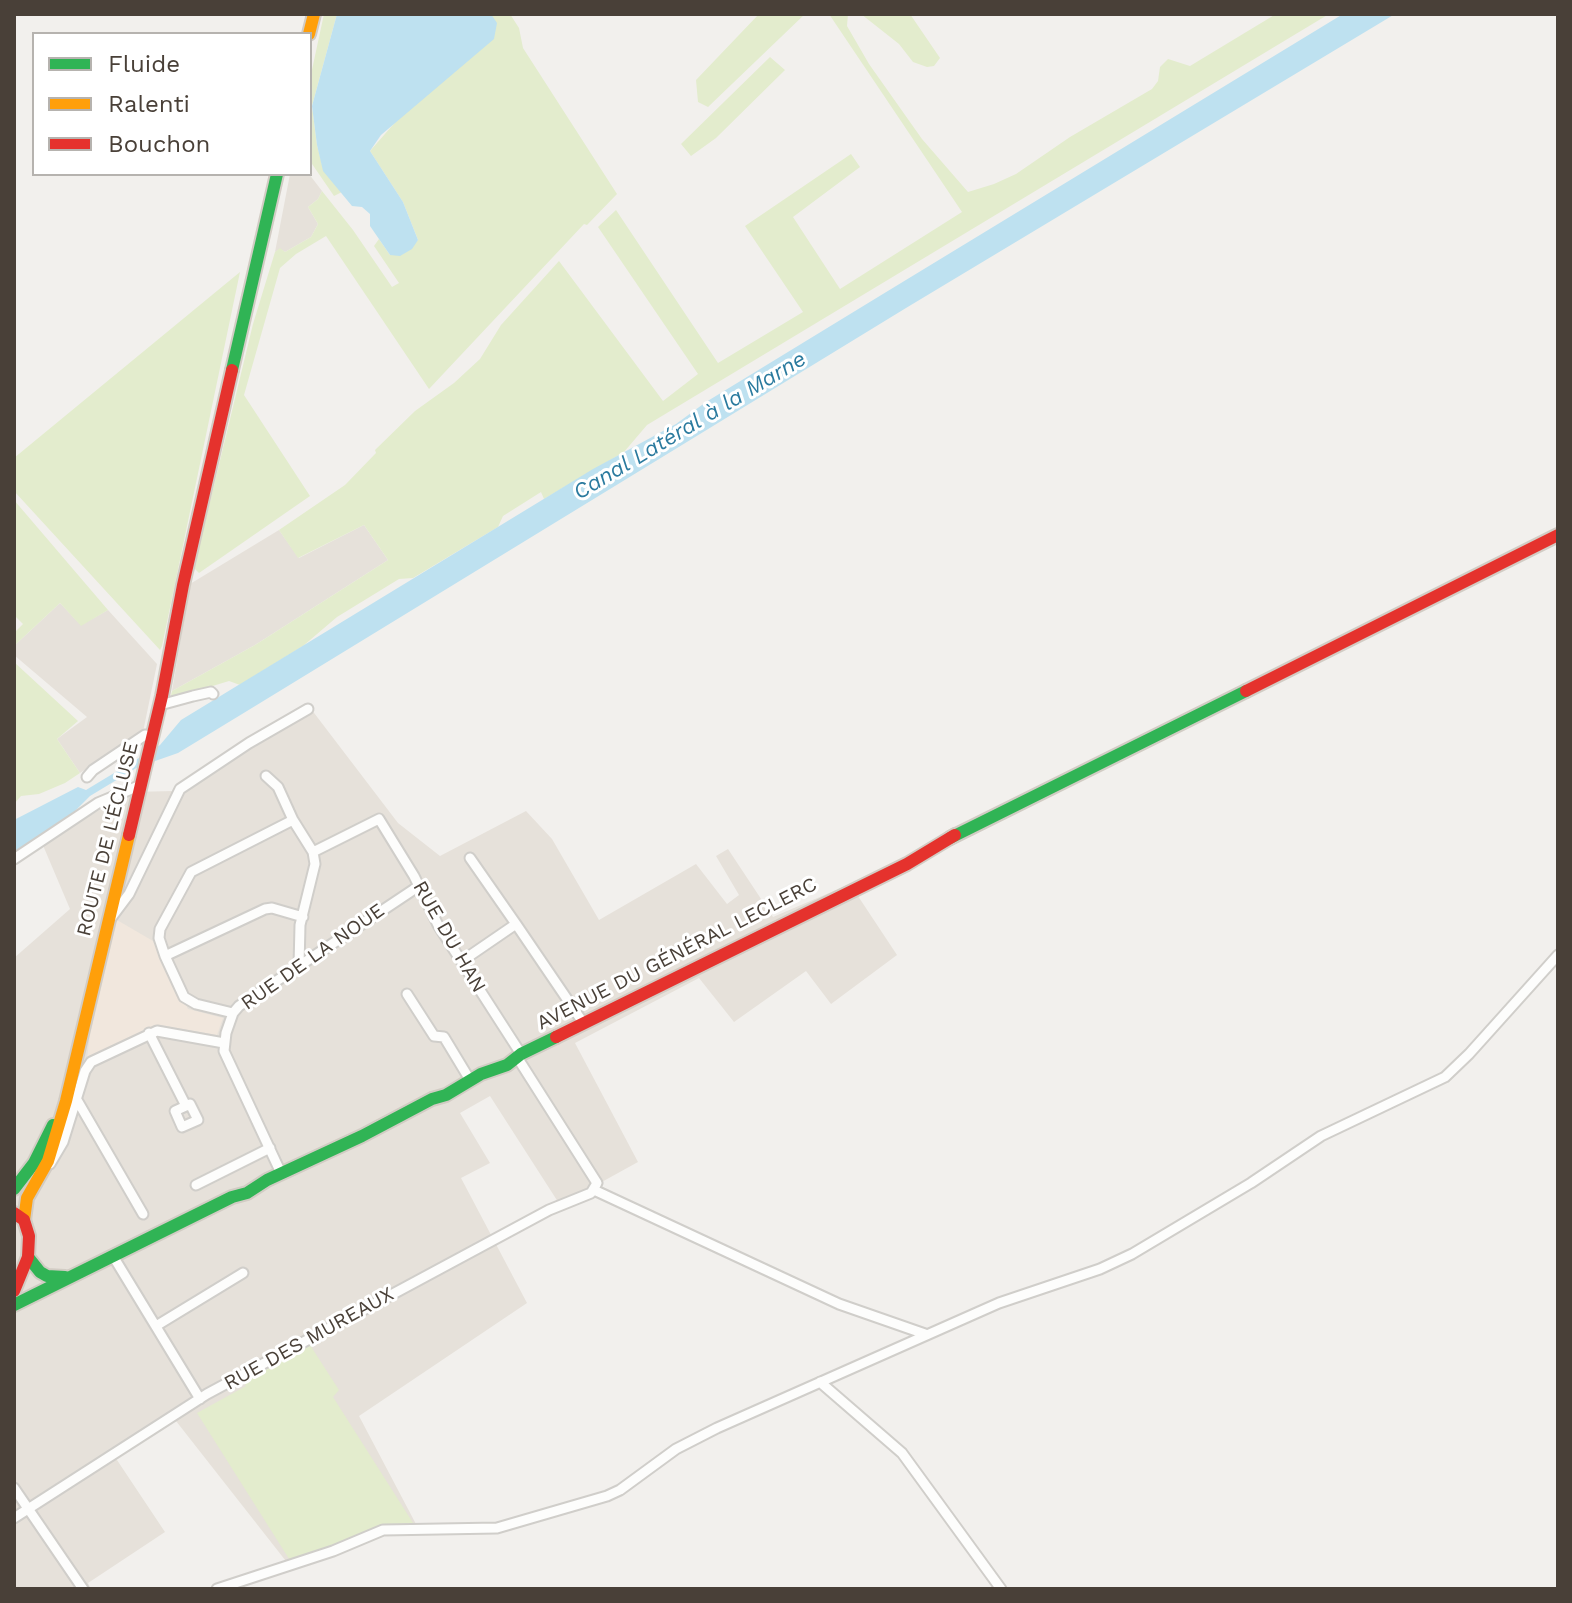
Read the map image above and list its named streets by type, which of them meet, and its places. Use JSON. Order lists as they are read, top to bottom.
{
  "streets": {
    "main road": ["ROUTE DE L'ÉCLUSE", "AVENUE DU GÉNÉRAL LECLERC"],
    "street": ["RUE DU HAN", "RUE DE LA NOUE", "RUE DES MUREAUX"]
  },
  "crossings": [
    ["RUE DU HAN", "AVENUE DU GÉNÉRAL LECLERC"],
    ["RUE DU HAN", "RUE DE LA NOUE"],
    ["RUE DU HAN", "RUE DES MUREAUX"]
  ],
  "water": ["Canal Latéral à la Marne"],
  "legend": ["Fluide", "Ralenti", "Bouchon"]
}
